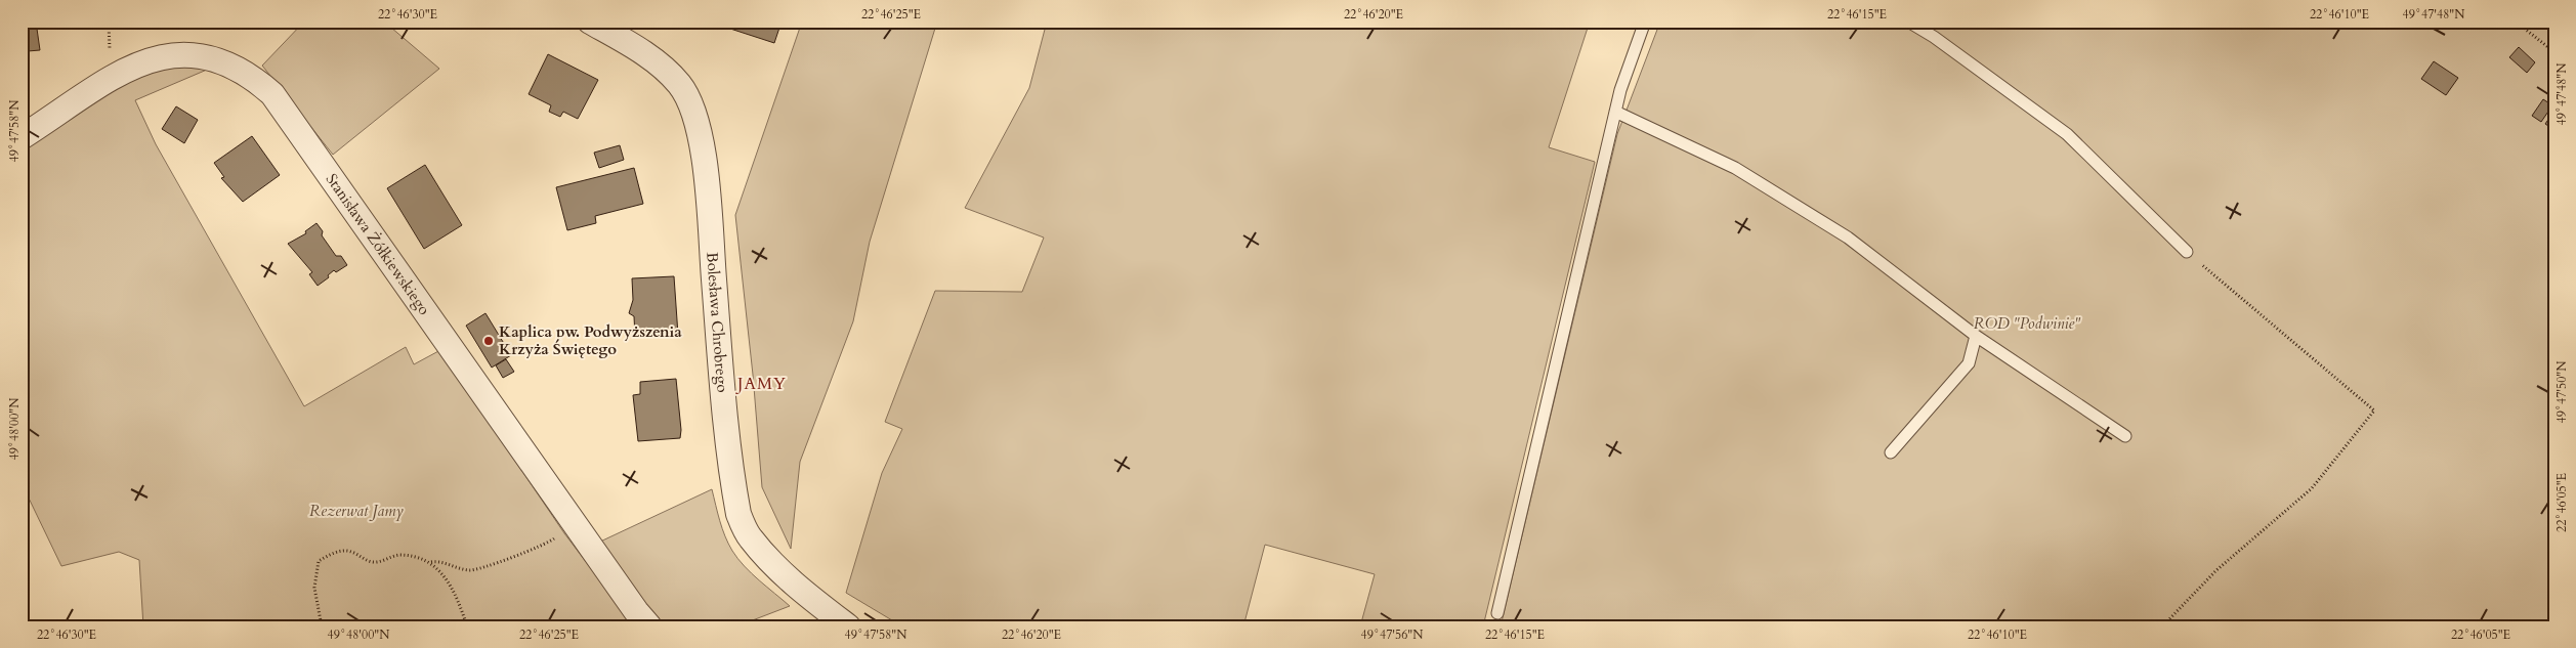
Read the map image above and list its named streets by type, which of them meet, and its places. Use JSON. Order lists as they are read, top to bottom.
{
  "streets": {
    "street": ["Stanisława Żółkiewskiego", "Bolesława Chrobrego"]
  },
  "districts": ["JAMY"],
  "parks": ["ROD \"Podwinie\"", "Rezerwat Jamy"],
  "places": ["Kaplica pw. Podwyższenia Krzyża Świętego"],
  "coordinates": [
    "22°46'30\"E",
    "22°46'25\"E",
    "22°46'20\"E",
    "22°46'15\"E",
    "22°46'10\"E",
    "49°47'48\"N",
    "49°47'58\"N",
    "49°47'50\"N",
    "49°48'00\"N",
    "22°46'05\"E",
    "49°47'56\"N"
  ]
}
